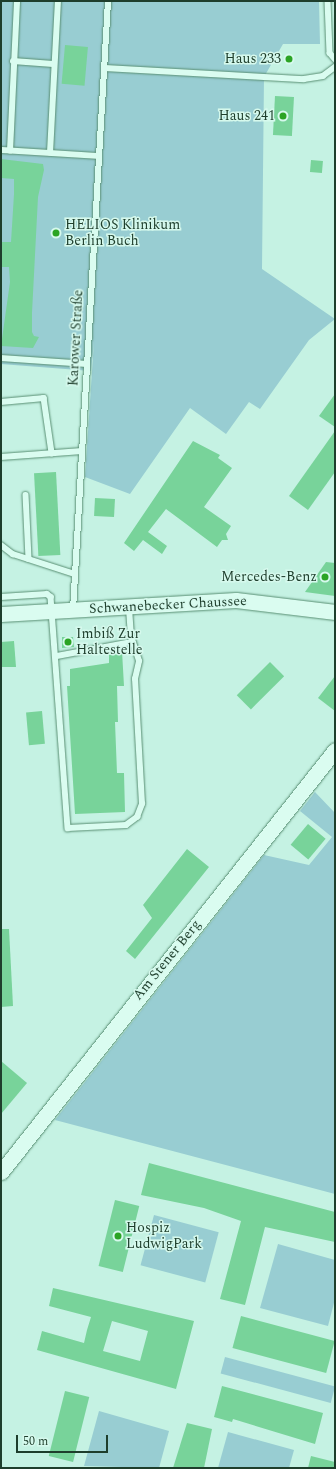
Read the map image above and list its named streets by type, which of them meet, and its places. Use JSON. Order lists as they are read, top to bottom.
{
  "streets": {
    "street": ["Schwanebecker Chaussee", "Am Stener Berg"],
    "lane": ["Karower Straße"]
  },
  "crossings": [
    ["Karower Straße", "Schwanebecker Chaussee"]
  ],
  "places": [
    "Haus 233",
    "Haus 241",
    "HELIOS Klinikum Berlin Buch",
    "Mercedes-Benz",
    "Imbiß Zur Haltestelle",
    "Hospiz LudwigPark"
  ],
  "scale_bar": "50 m"
}
